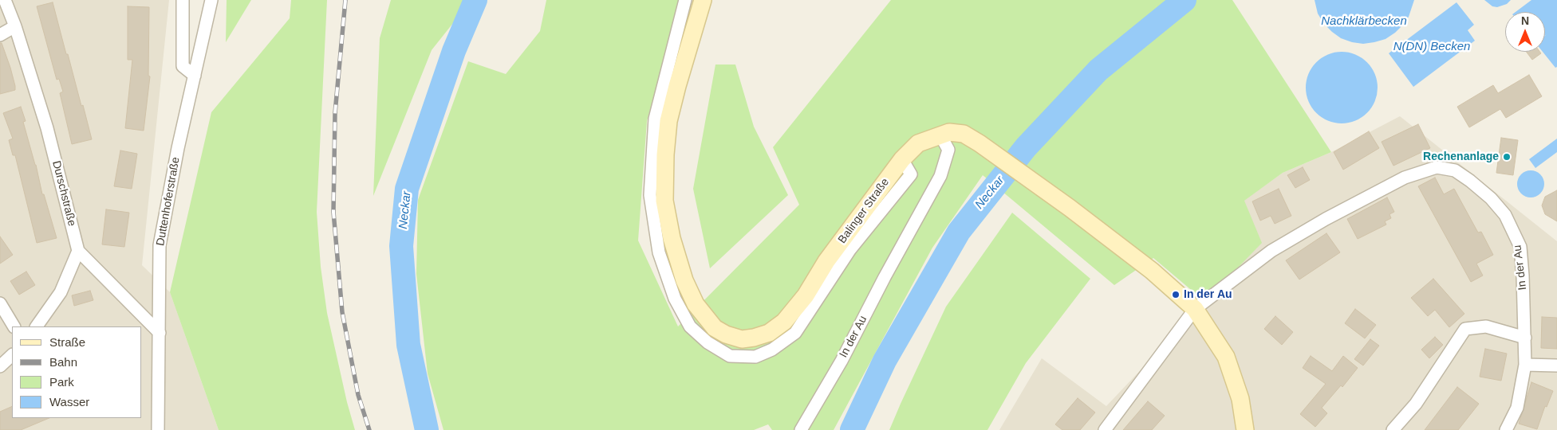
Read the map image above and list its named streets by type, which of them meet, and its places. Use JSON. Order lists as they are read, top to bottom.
{
  "streets": {
    "main road": ["Balinger Straße"],
    "street": ["Durschstraße", "Duttenhoferstraße", "In der Au"]
  },
  "crossings": [
    ["Balinger Straße", "In der Au"]
  ],
  "water": ["Nachklärbecken", "N(DN) Becken", "Neckar"],
  "places": ["Rechenanlage", "In der Au"],
  "legend": [
    "Straße",
    "Bahn",
    "Park",
    "Wasser"
  ],
  "north": "top"
}
